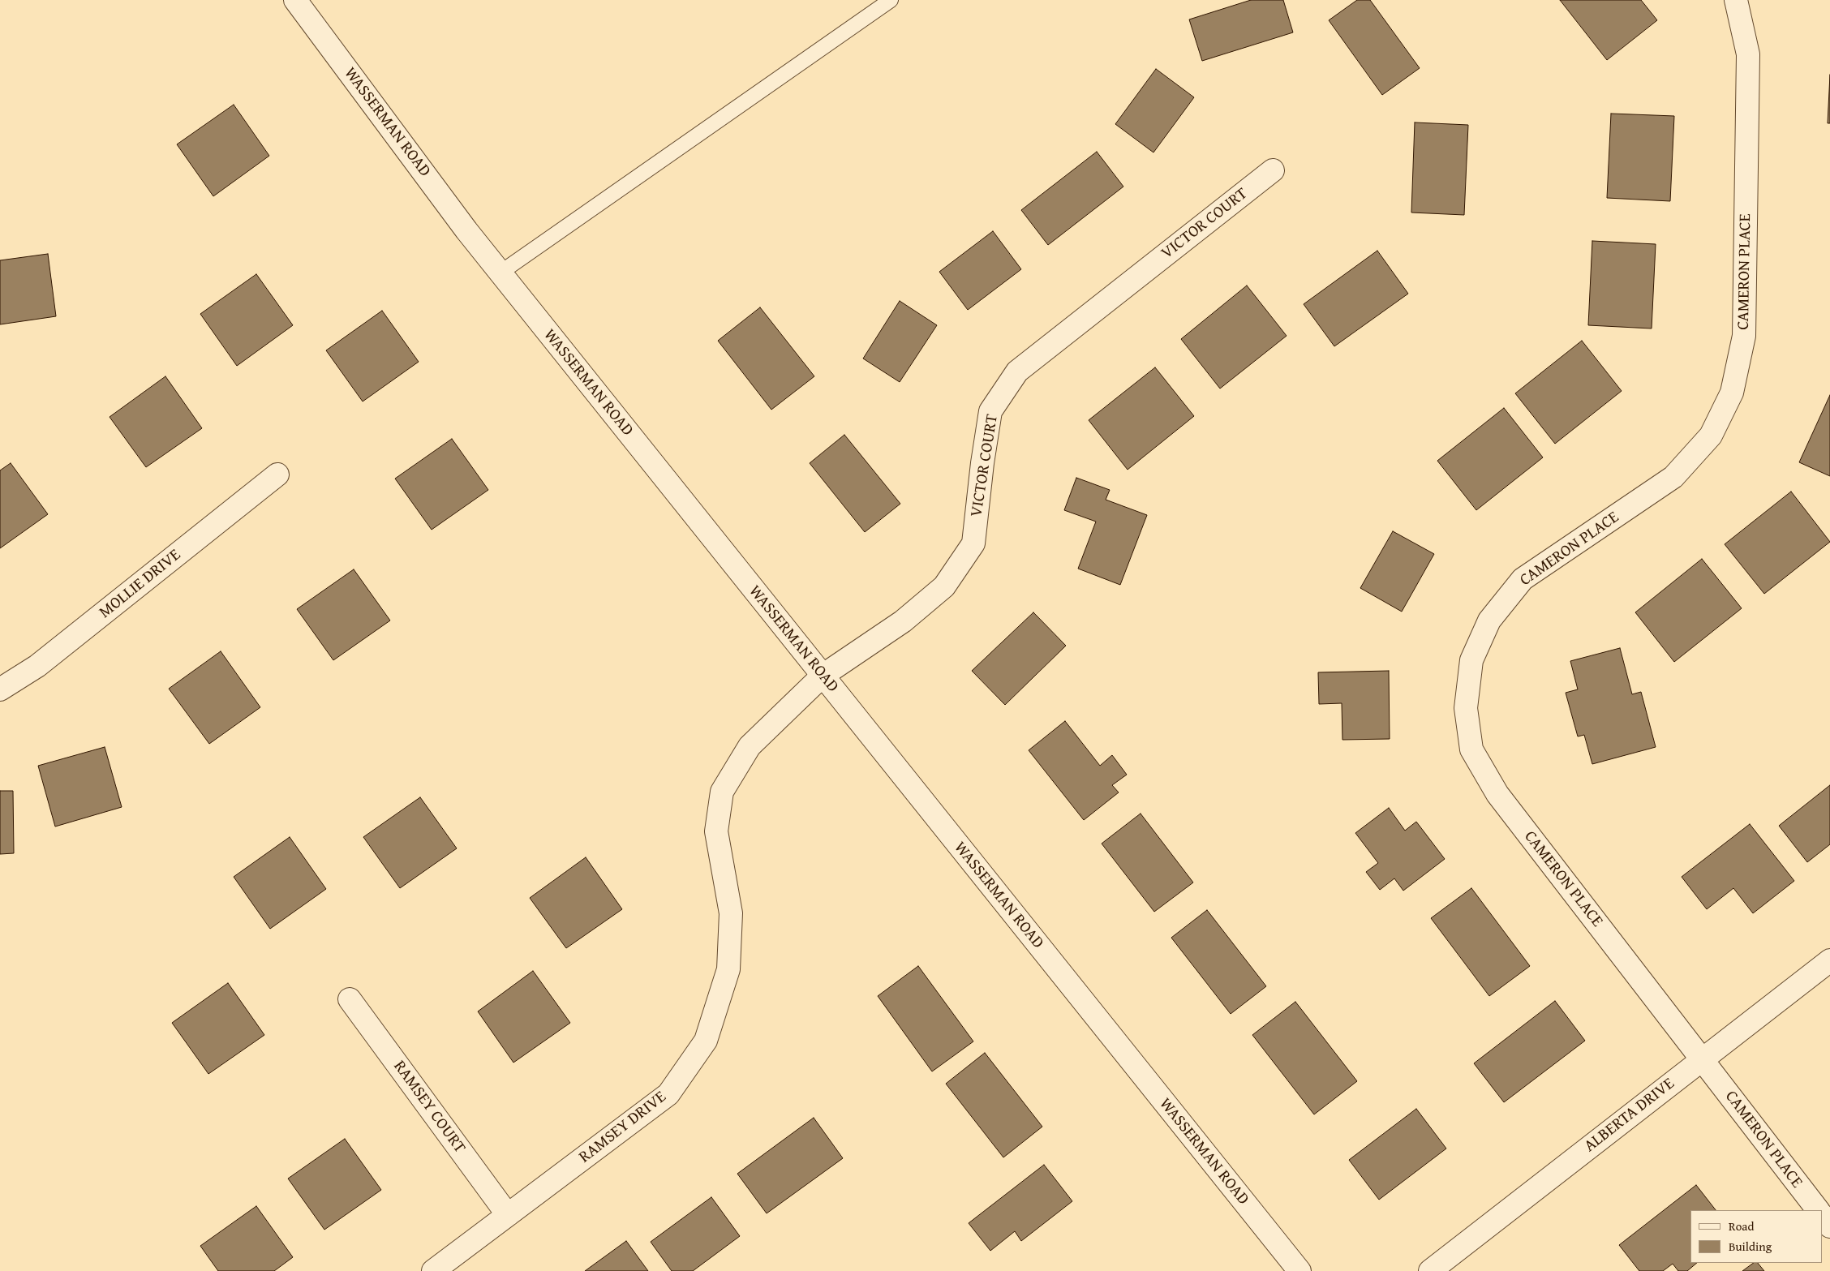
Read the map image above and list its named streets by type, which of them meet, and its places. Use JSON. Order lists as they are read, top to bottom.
{
  "streets": {
    "street": [
      "WASSERMAN ROAD",
      "VICTOR COURT",
      "CAMERON PLACE",
      "MOLLIE DRIVE",
      "RAMSEY COURT",
      "ALBERTA DRIVE",
      "RAMSEY DRIVE"
    ]
  },
  "crossings": [
    ["WASSERMAN ROAD", "VICTOR COURT"],
    ["WASSERMAN ROAD", "RAMSEY DRIVE"],
    ["VICTOR COURT", "RAMSEY DRIVE"],
    ["CAMERON PLACE", "ALBERTA DRIVE"],
    ["RAMSEY COURT", "RAMSEY DRIVE"]
  ],
  "legend": ["Road", "Building"]
}
